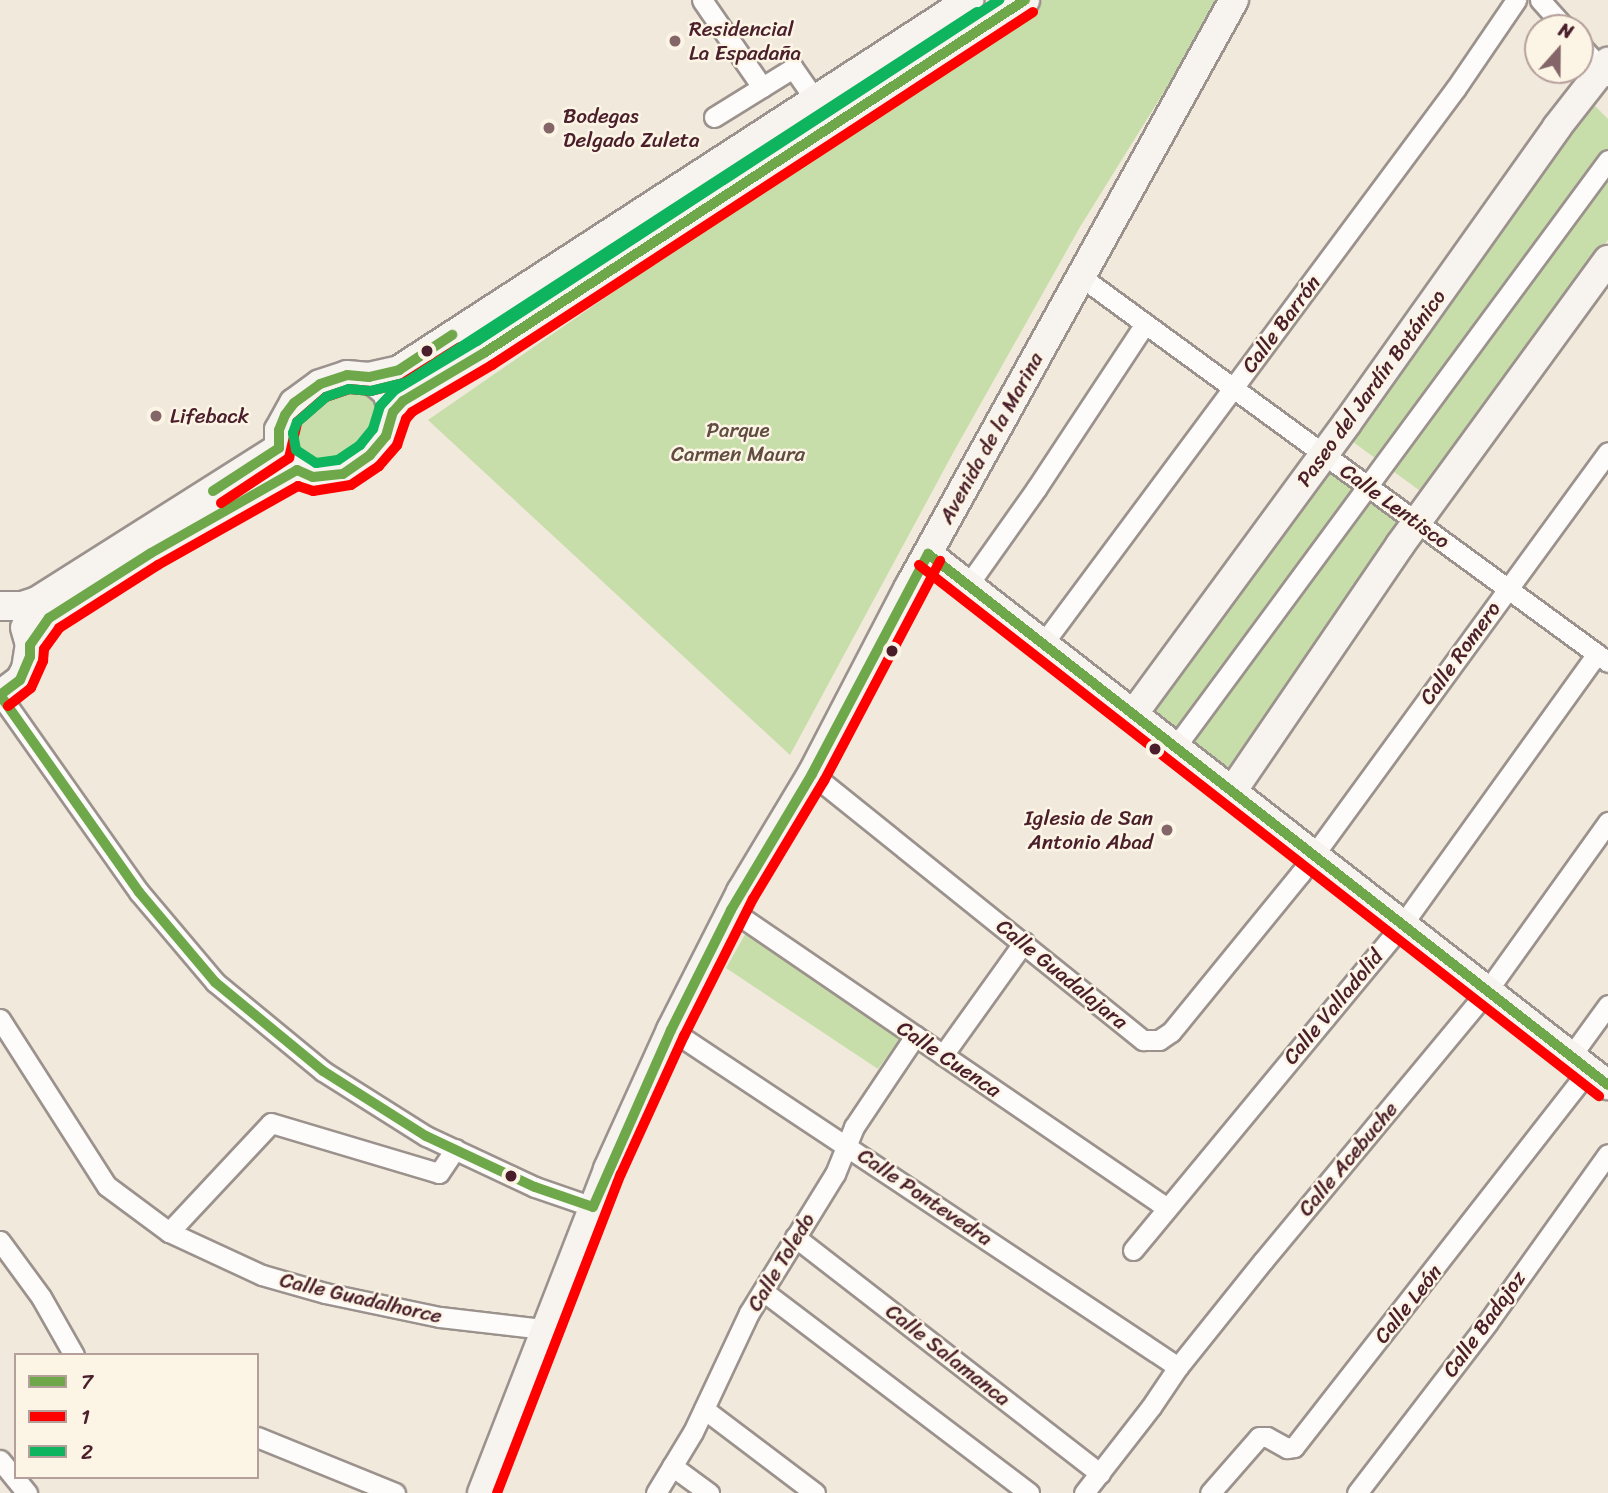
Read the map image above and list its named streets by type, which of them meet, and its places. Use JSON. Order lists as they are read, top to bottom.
{
  "streets": {
    "street": [
      "Calle Barrón",
      "Paseo del Jardín Botánico",
      "Avenida de la Marina",
      "Calle Lentisco",
      "Calle Romero",
      "Calle Guadalajara",
      "Calle Valladolid",
      "Calle Cuenca",
      "Calle Acebuche",
      "Calle Pontevedra",
      "Calle Toledo",
      "Calle Guadalhorce",
      "Calle León",
      "Calle Badajoz",
      "Calle Salamanca"
    ]
  },
  "crossings": [
    ["Calle Barrón", "Calle Lentisco"],
    ["Paseo del Jardín Botánico", "Calle Lentisco"],
    ["Avenida de la Marina", "Calle Lentisco"],
    ["Avenida de la Marina", "Calle Guadalajara"],
    ["Avenida de la Marina", "Calle Cuenca"],
    ["Avenida de la Marina", "Calle Pontevedra"],
    ["Avenida de la Marina", "Calle Guadalhorce"],
    ["Calle Lentisco", "Calle Romero"],
    ["Calle Lentisco", "Calle Valladolid"],
    ["Calle Romero", "Calle Guadalajara"],
    ["Calle Valladolid", "Calle Cuenca"],
    ["Calle Cuenca", "Calle Toledo"],
    ["Calle Acebuche", "Calle Pontevedra"],
    ["Calle Acebuche", "Calle Salamanca"],
    ["Calle Pontevedra", "Calle Toledo"],
    ["Calle Toledo", "Calle Salamanca"]
  ],
  "parks": ["Parque Carmen Maura"],
  "places": [
    "Residencial La Espadaña",
    "Bodegas Delgado Zuleta",
    "Lifeback",
    "Iglesia de San Antonio Abad"
  ],
  "lines": ["transit line 7", "transit line 2", "transit line 1"],
  "legend": ["7", "1", "2"],
  "north": "top"
}
